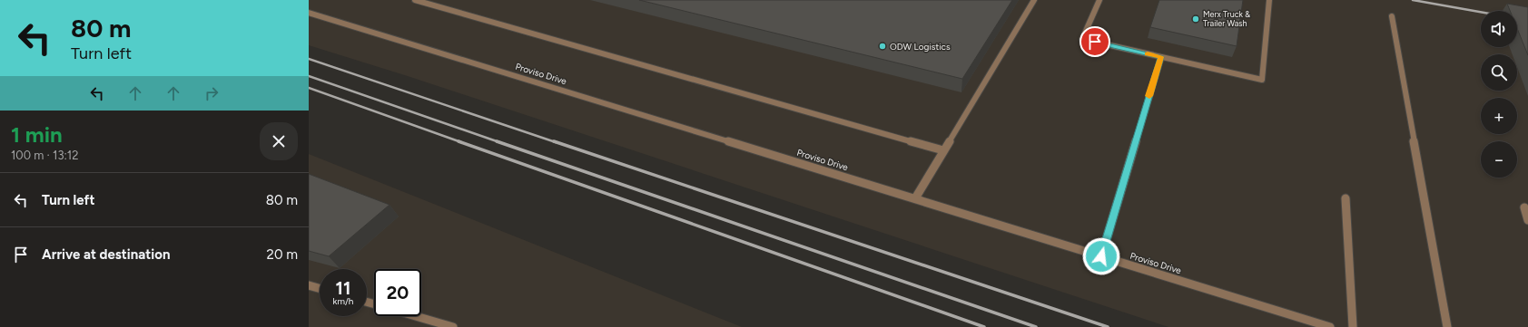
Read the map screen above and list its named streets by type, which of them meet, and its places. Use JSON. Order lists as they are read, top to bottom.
{
  "streets": {
    "street": ["Proviso Drive"]
  },
  "places": ["Merx Truck & Trailer Wash", "ODW Logistics"],
  "page": {
    "turn": ["80 m", "Turn left"],
    "map_buttons": ["+", "−"],
    "heading": ["1 min", "100 m · 13:12"],
    "list": [
      {
        "name": "Turn left",
        "value": "80 m"
      },
      {
        "name": "Arrive at destination",
        "value": "20 m"
      }
    ],
    "speed": "11 km/h",
    "limit": "20"
  }
}
